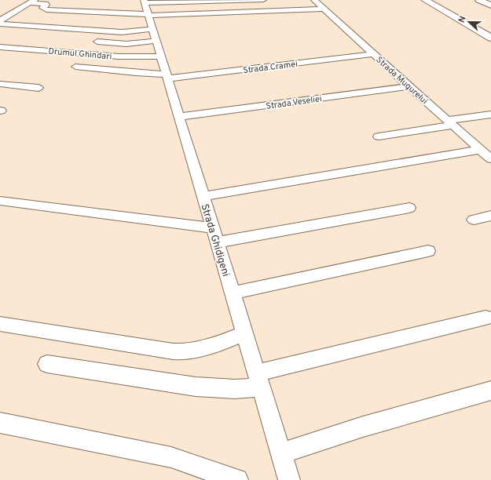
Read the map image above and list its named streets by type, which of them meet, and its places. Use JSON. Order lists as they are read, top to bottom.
{
  "streets": {
    "street": [
      "Drumul Ghindari",
      "Strada Cramei",
      "Strada Mugurelui",
      "Strada Veseliei",
      "Strada Ghidigeni"
    ]
  },
  "crossings": [
    ["Drumul Ghindari", "Strada Ghidigeni"],
    ["Strada Cramei", "Strada Mugurelui"],
    ["Strada Cramei", "Strada Ghidigeni"],
    ["Strada Mugurelui", "Strada Veseliei"],
    ["Strada Veseliei", "Strada Ghidigeni"]
  ],
  "north": "left"
}
